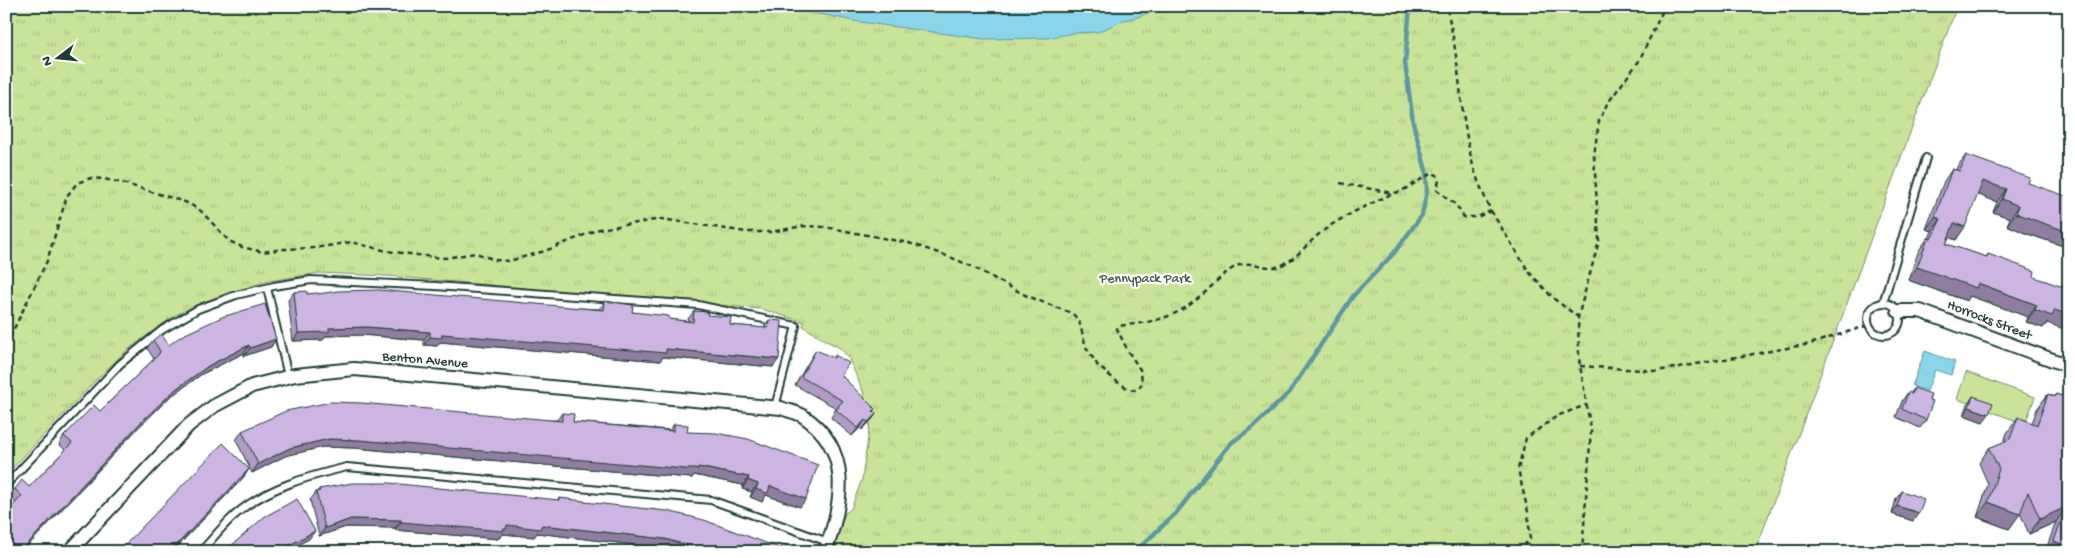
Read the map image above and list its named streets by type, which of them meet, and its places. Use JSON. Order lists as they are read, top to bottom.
{
  "streets": {
    "street": ["Horrocks Street", "Benton Avenue"]
  },
  "parks": ["Pennypack Park"],
  "north": "left"
}
